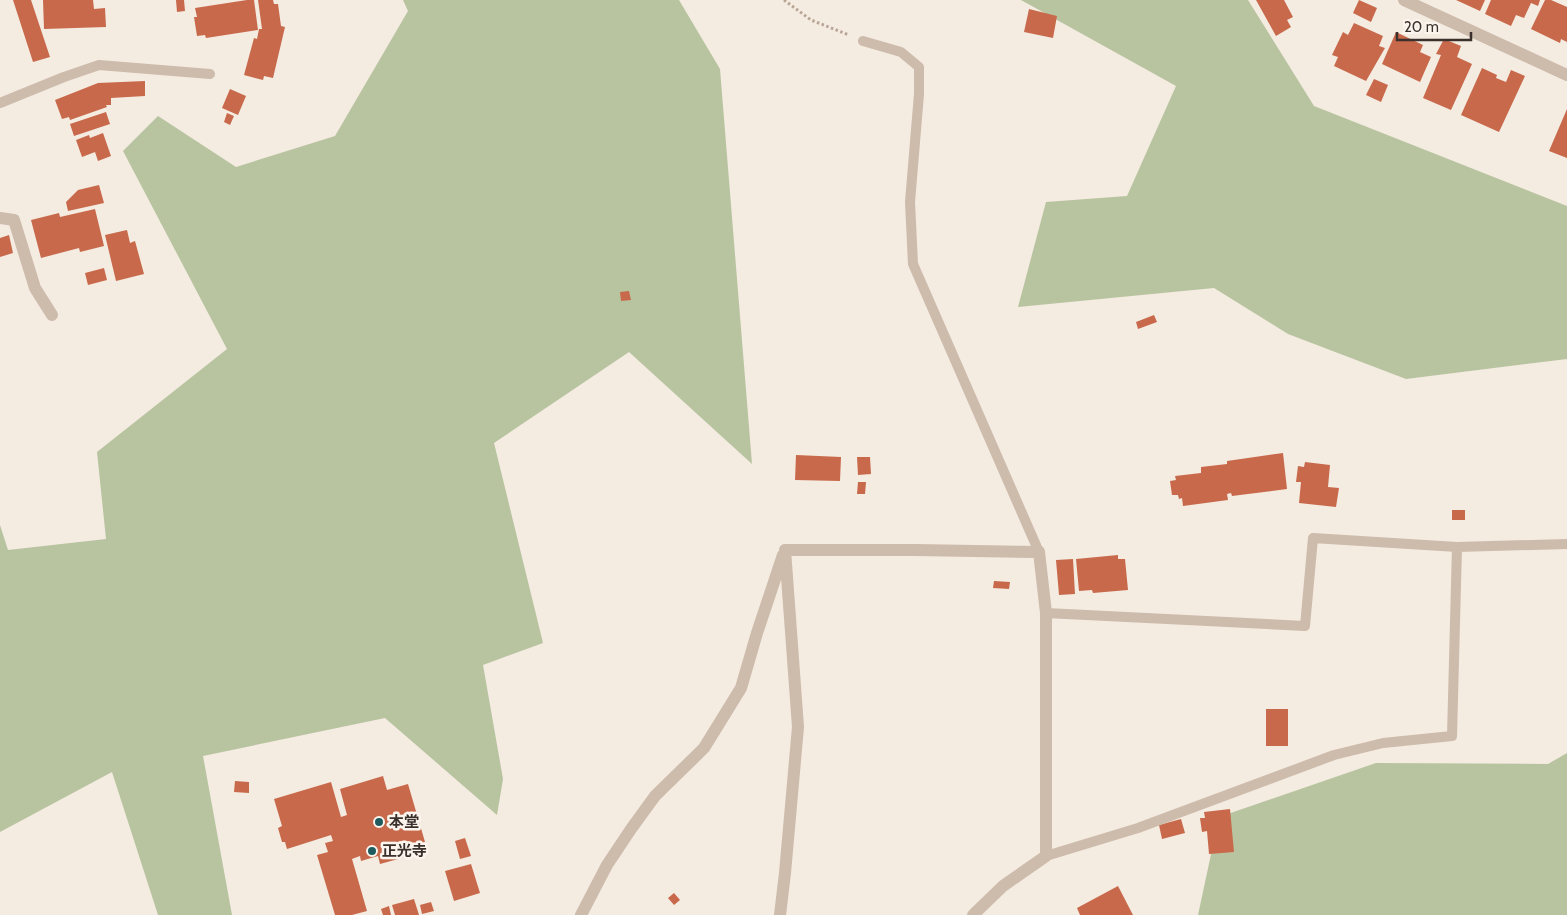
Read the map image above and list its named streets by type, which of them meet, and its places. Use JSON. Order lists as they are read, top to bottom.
{
  "places": ["本堂", "正光寺"],
  "scale_bar": "20 m"
}
